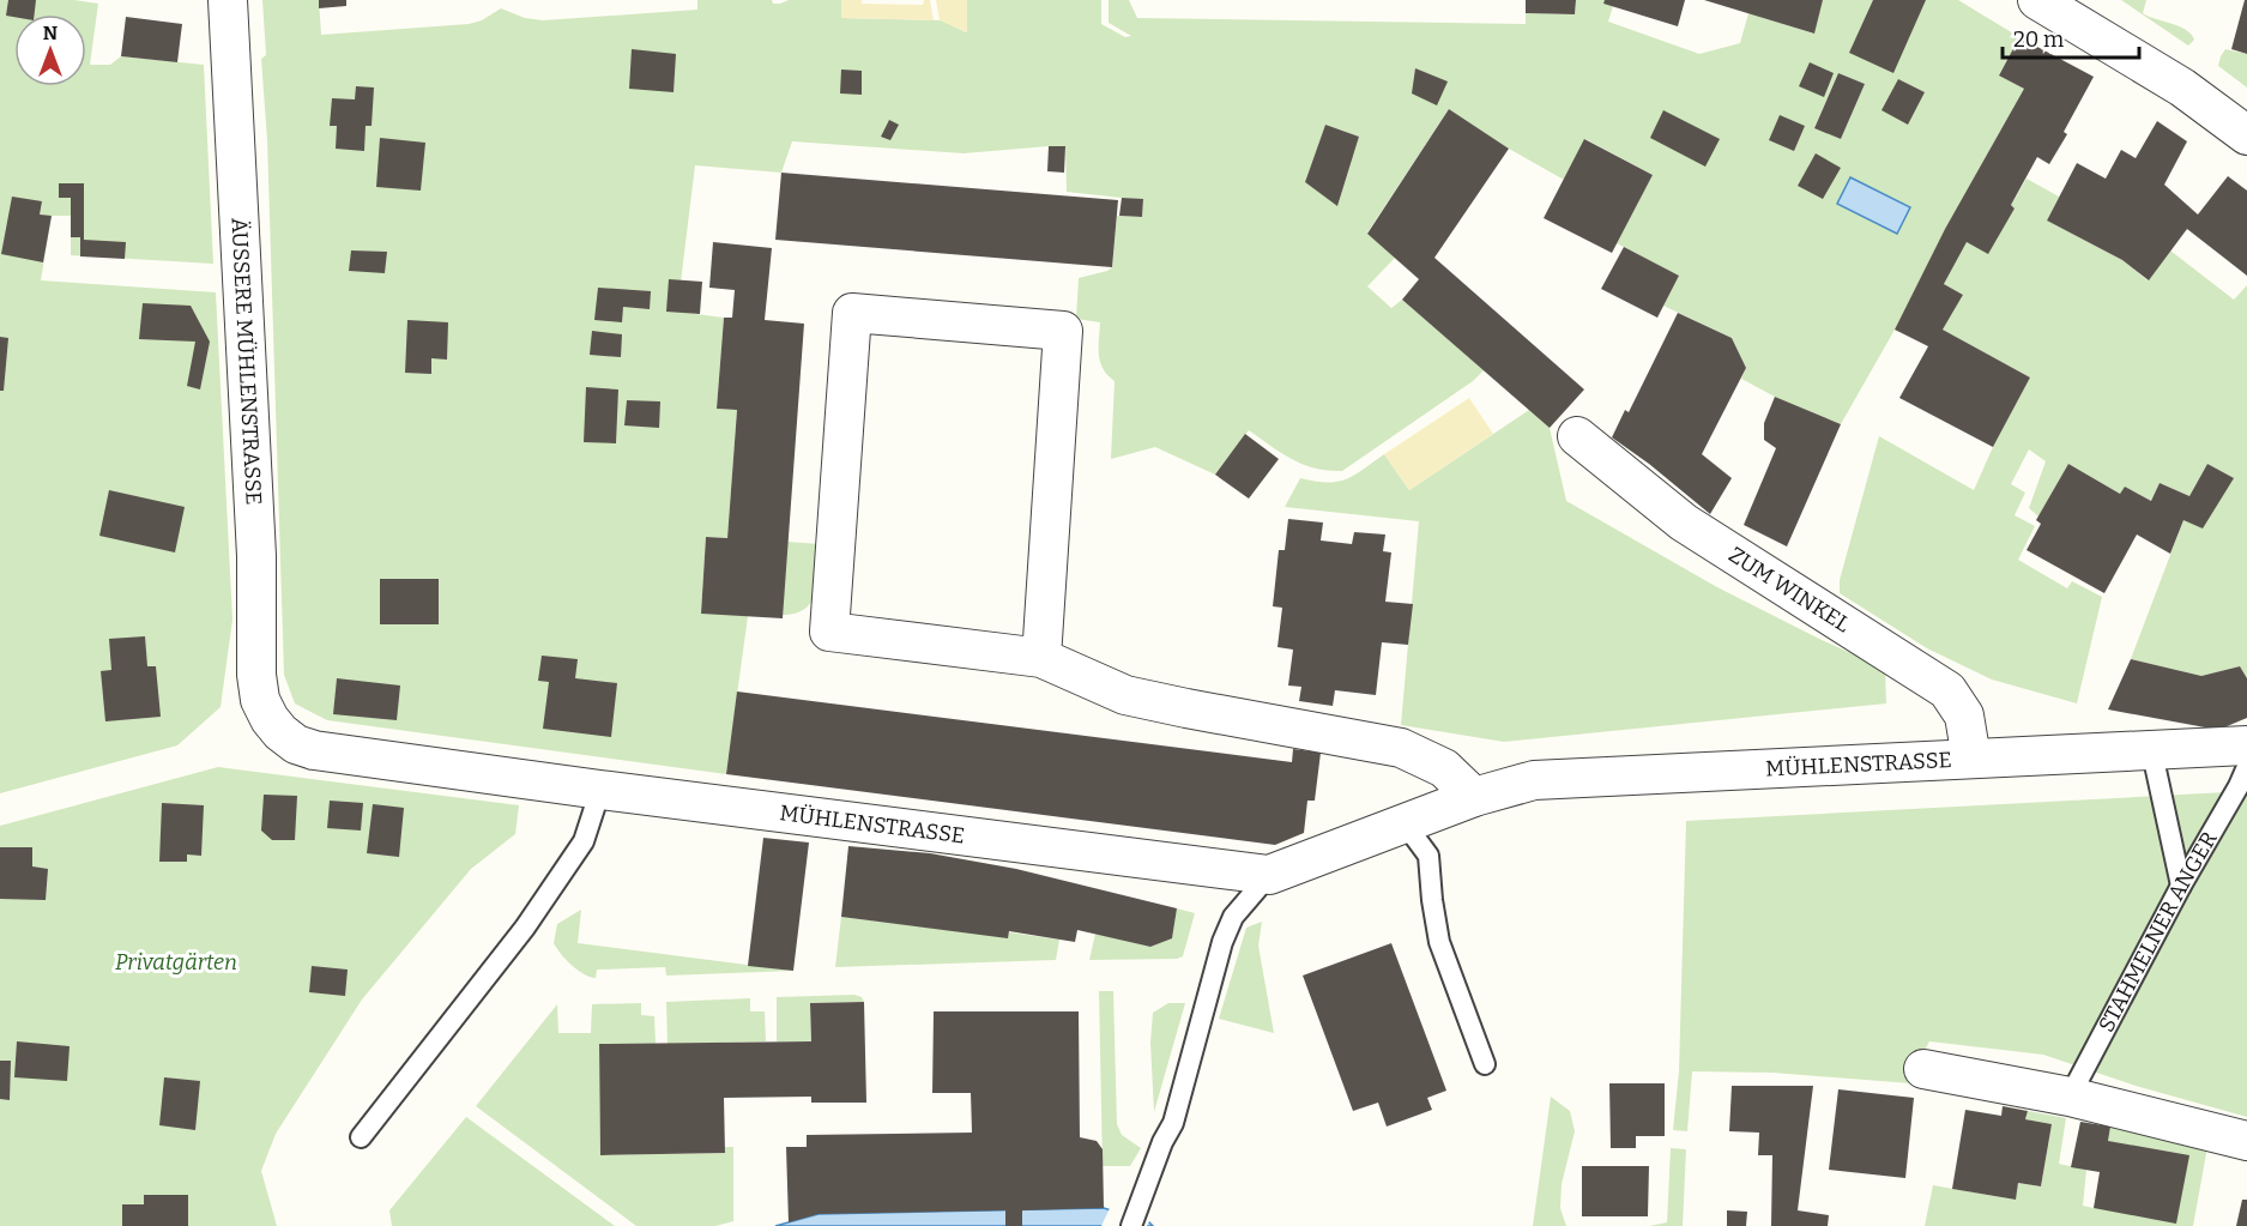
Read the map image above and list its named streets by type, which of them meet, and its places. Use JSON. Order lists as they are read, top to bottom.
{
  "streets": {
    "street": ["ÄUSSERE MÜHLENSTRASSE", "ZUM WINKEL", "MÜHLENSTRASSE"],
    "lane": ["STAHMELNER ANGER"]
  },
  "crossings": [
    ["ÄUSSERE MÜHLENSTRASSE", "MÜHLENSTRASSE"],
    ["ZUM WINKEL", "MÜHLENSTRASSE"]
  ],
  "parks": ["Privatgärten"],
  "scale_bar": "20 m",
  "north": "top"
}
